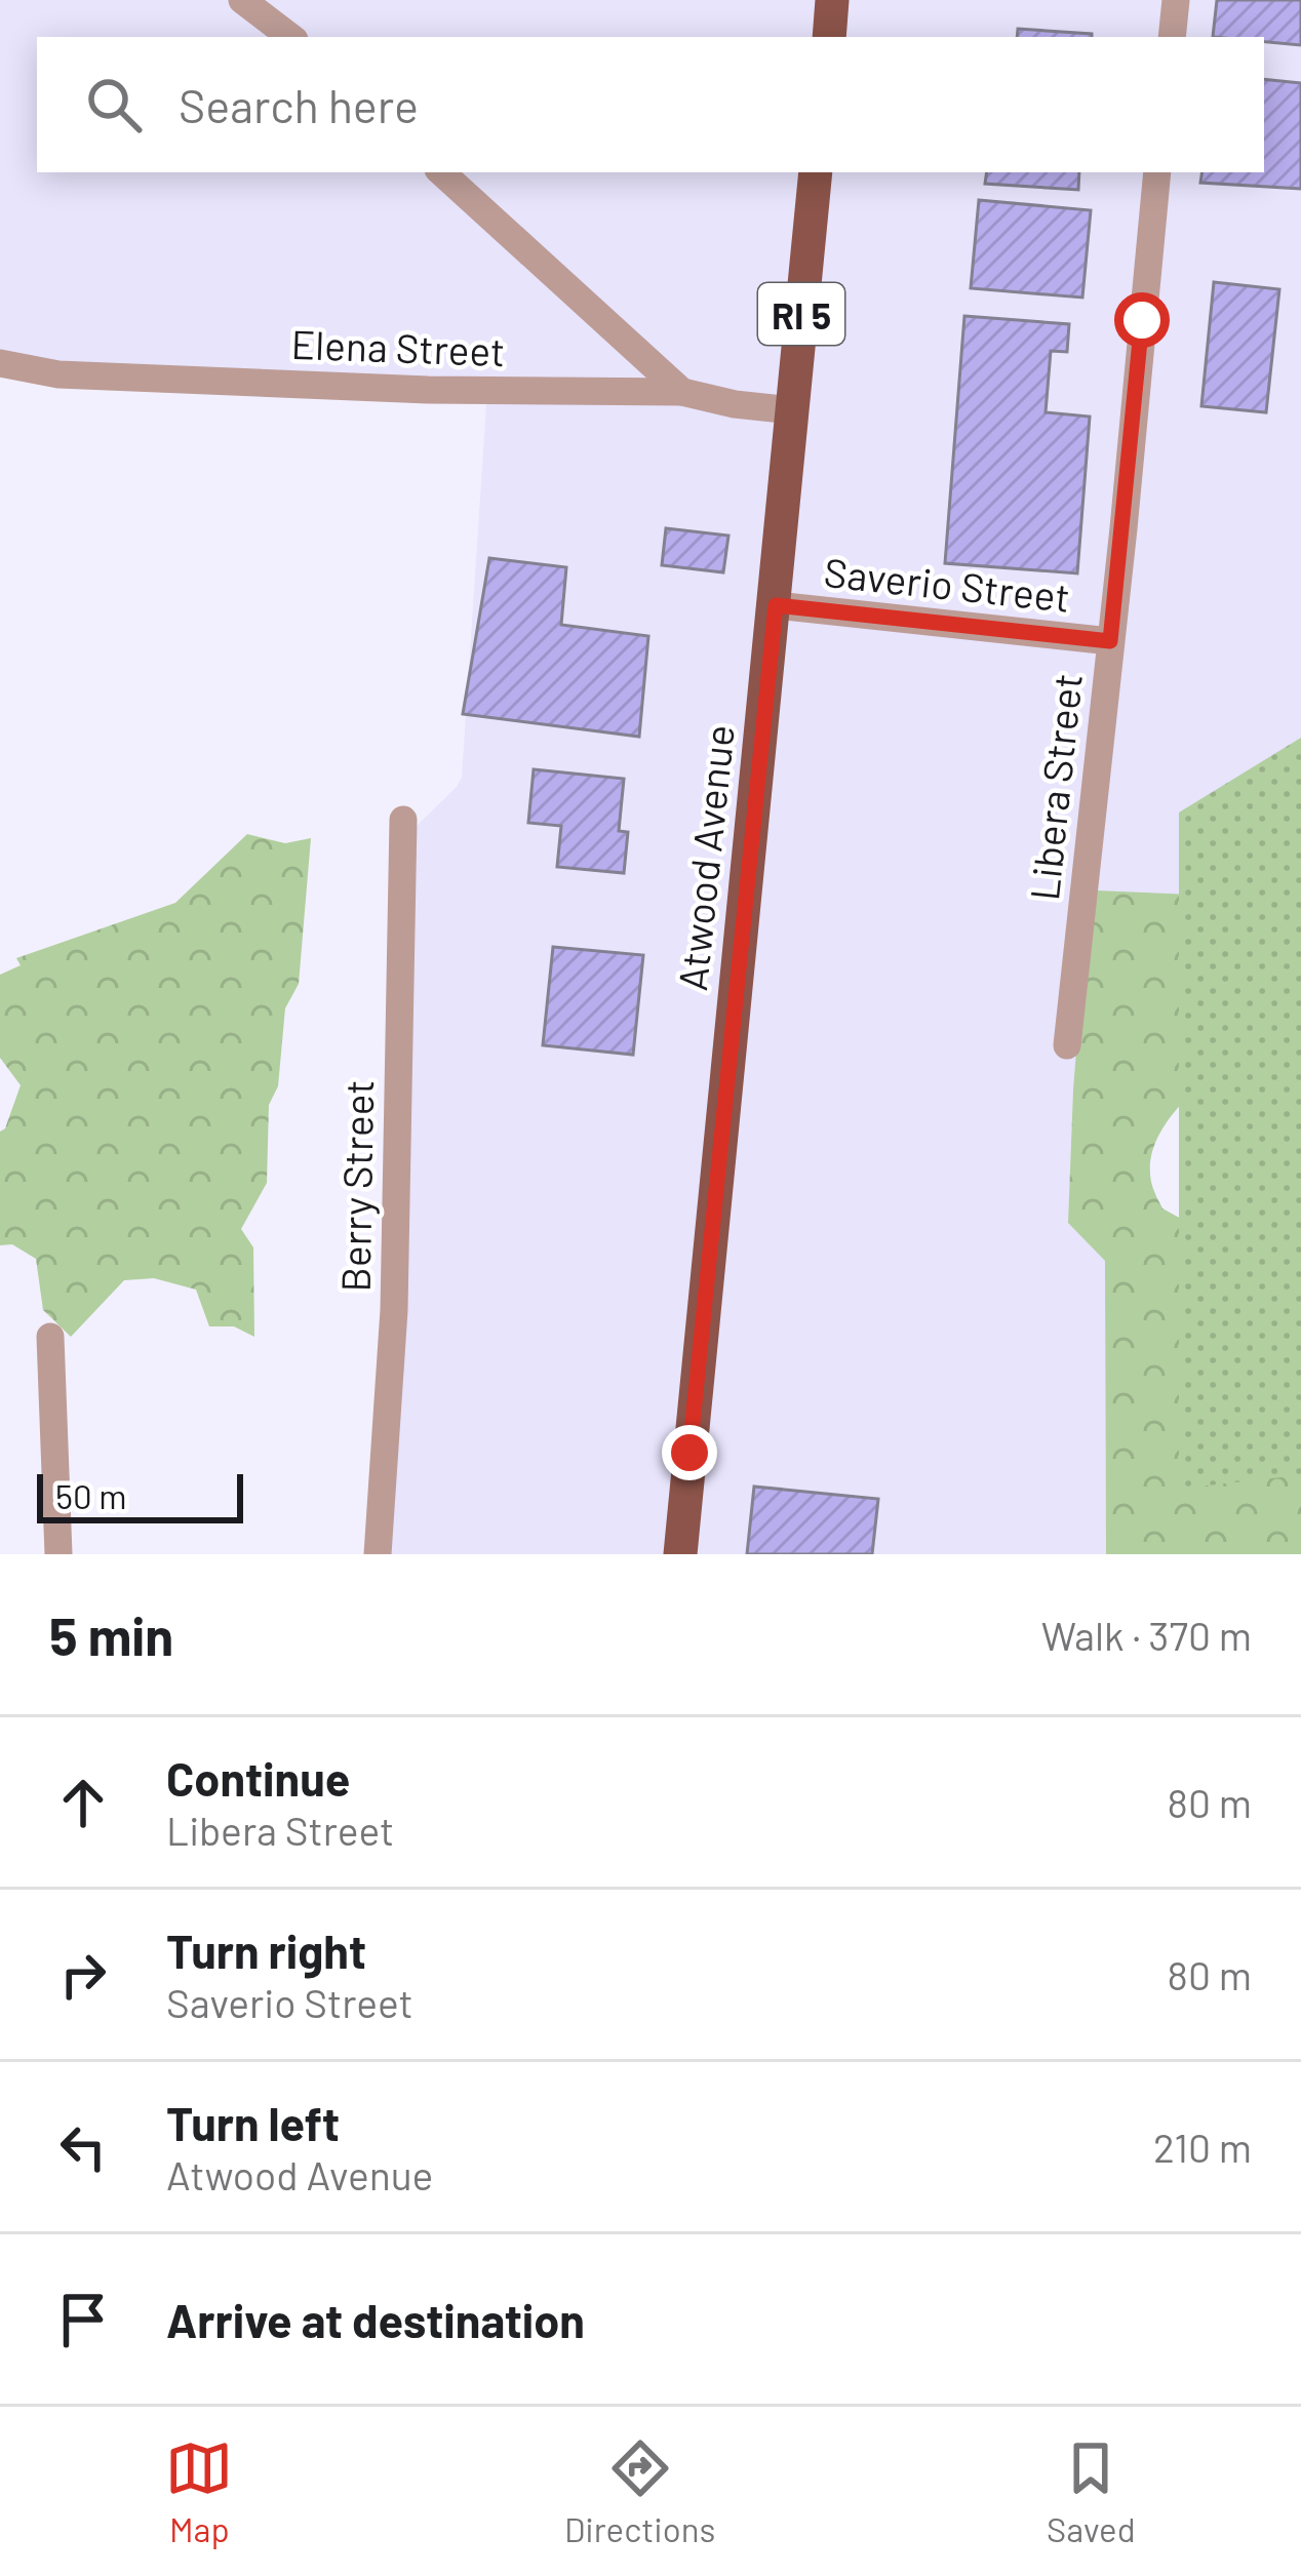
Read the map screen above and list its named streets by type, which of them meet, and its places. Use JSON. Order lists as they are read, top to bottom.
{
  "streets": {
    "main road": ["RI 5", "Atwood Avenue"],
    "street": [
      "Elena Street",
      "Saverio Street",
      "Libera Street",
      "Berry Street"
    ]
  },
  "crossings": [
    ["Elena Street", "Atwood Avenue"],
    ["Saverio Street", "Libera Street"],
    ["Saverio Street", "Atwood Avenue"]
  ],
  "scale_bar": "50 m",
  "page": {
    "search": "Search here",
    "scale": "50 m",
    "heading": ["5 min", "Walk · 370 m"],
    "list": [
      ["Continue", "Libera Street", "80 m"],
      ["Turn right", "Saverio Street", "80 m"],
      ["Turn left", "Atwood Avenue", "210 m"],
      "Arrive at destination"
    ],
    "nav": ["Map", "Directions", "Saved"]
  }
}
